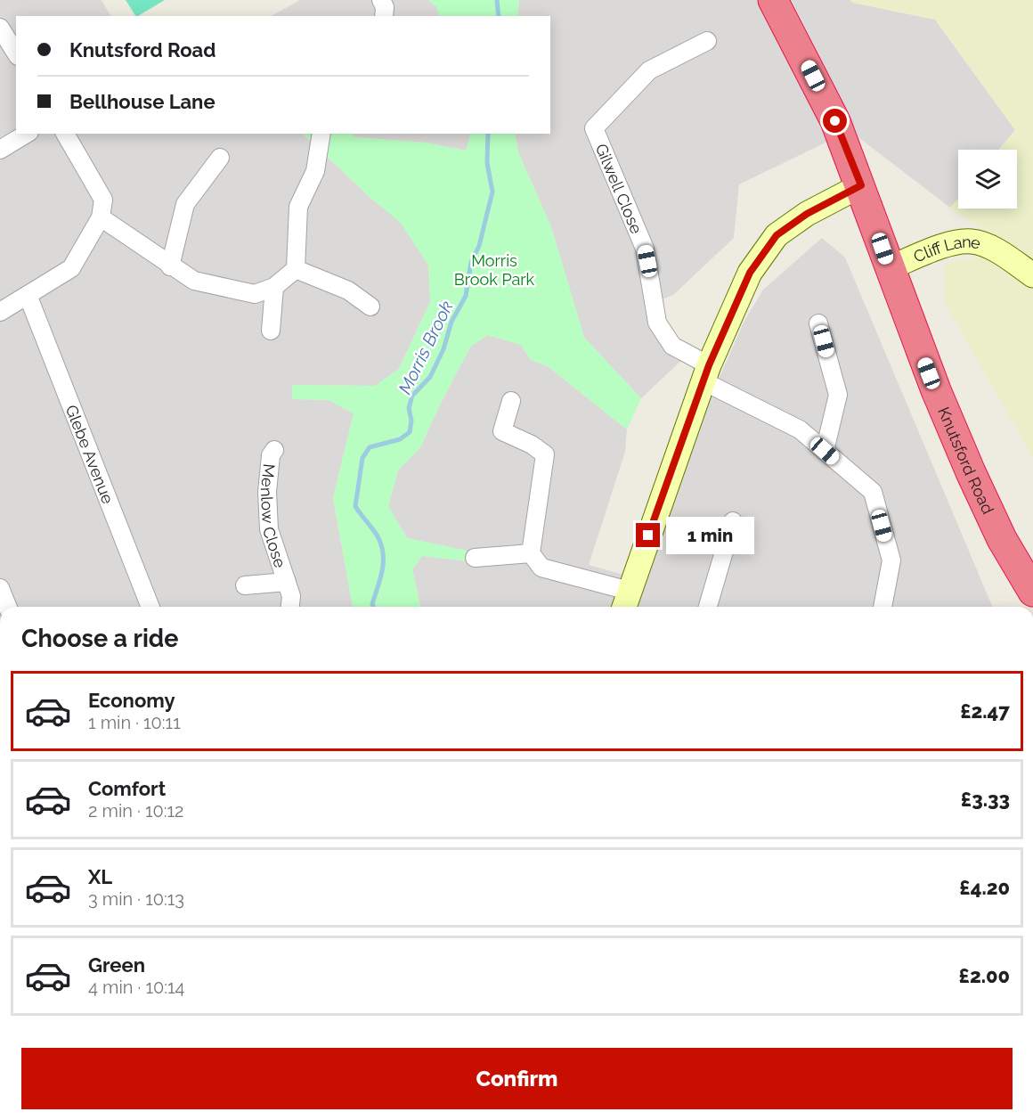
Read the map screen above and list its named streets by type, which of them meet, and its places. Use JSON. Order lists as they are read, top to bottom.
{
  "streets": {
    "highway": ["Knutsford Road"],
    "street": [
      "Gilwell Close",
      "Cliff Lane",
      "Glebe Avenue",
      "Menlow Close"
    ]
  },
  "crossings": [
    ["Cliff Lane", "Knutsford Road"]
  ],
  "water": ["Morris Brook"],
  "parks": ["Morris Brook Park"],
  "page": {
    "banner": ["Knutsford Road", "Bellhouse Lane"],
    "bubble": "1 min",
    "heading": "Choose a ride",
    "list": [
      {
        "name": "Economy",
        "note": "1 min · 10:11",
        "value": "£2.47"
      },
      {
        "name": "Comfort",
        "note": "2 min · 10:12",
        "value": "£3.33"
      },
      {
        "name": "XL",
        "note": "3 min · 10:13",
        "value": "£4.20"
      },
      {
        "name": "Green",
        "note": "4 min · 10:14",
        "value": "£2.00"
      }
    ],
    "buttons": "Confirm"
  }
}
